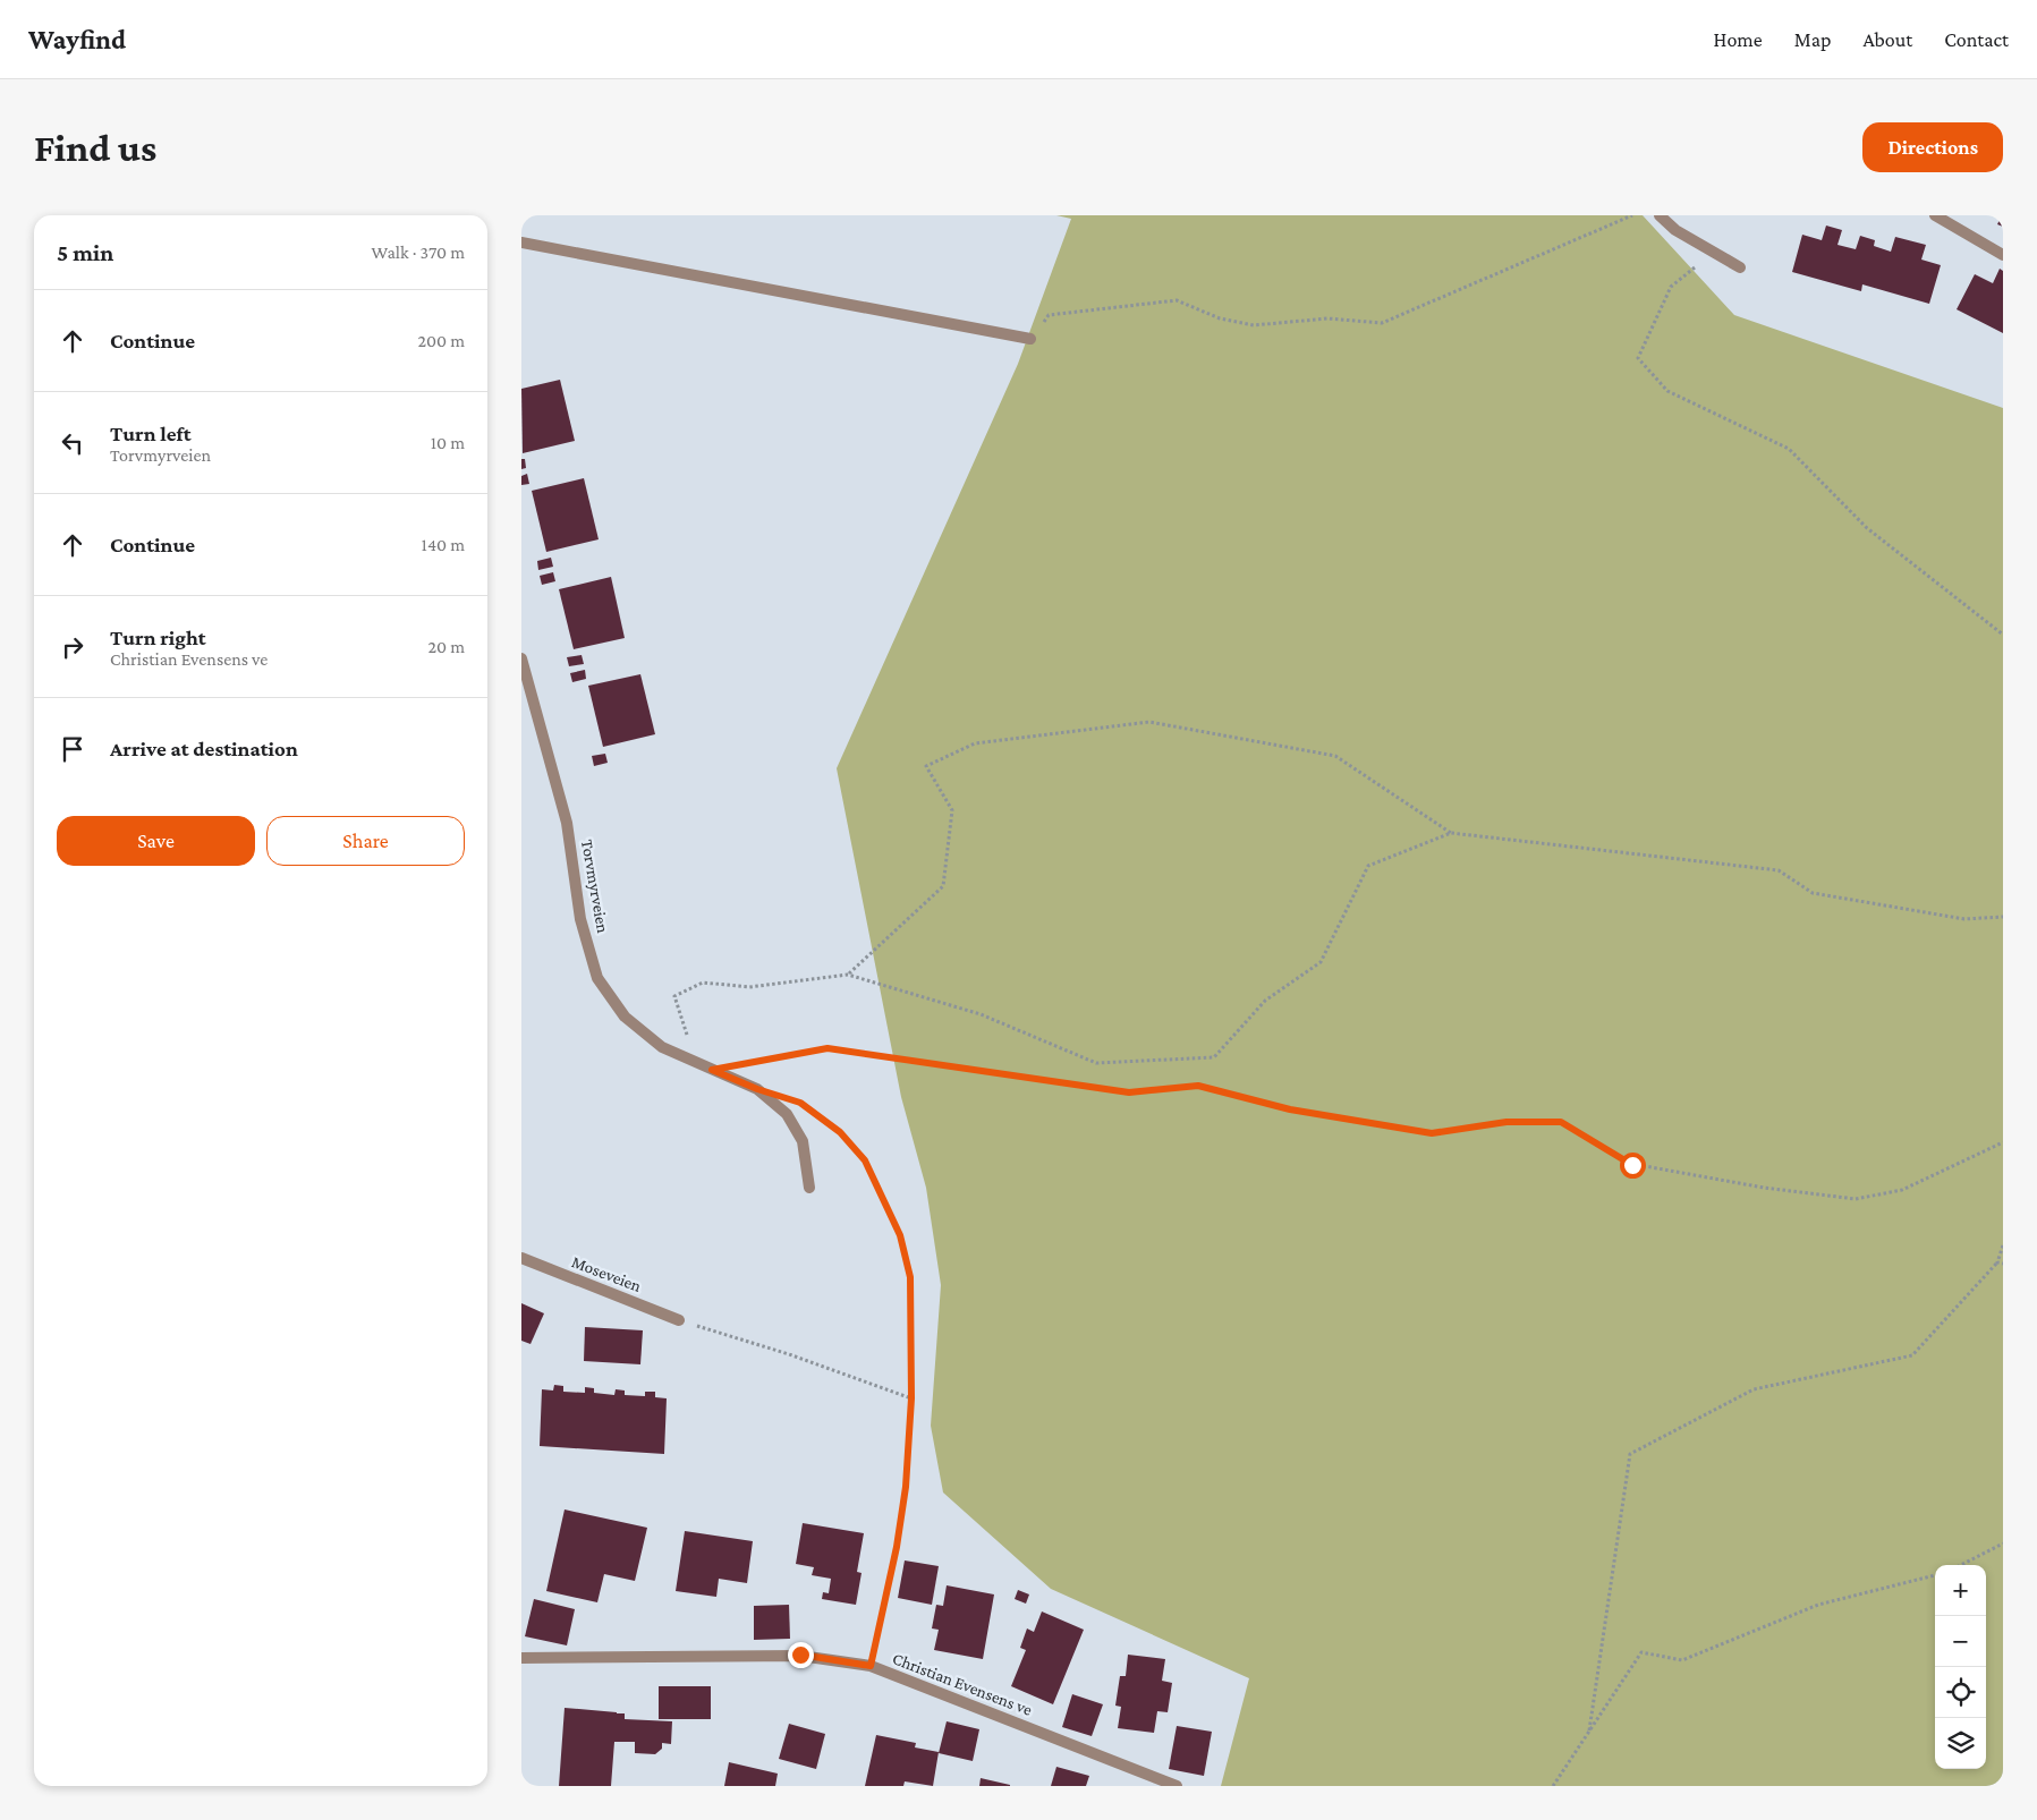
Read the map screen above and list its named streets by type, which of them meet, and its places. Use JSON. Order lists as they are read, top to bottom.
{
  "streets": {
    "street": ["Torvmyrveien", "Moseveien", "Christian Evensens ve"]
  },
  "page": {
    "header": "Wayfind",
    "nav": [
      "Home",
      "Map",
      "About",
      "Contact"
    ],
    "buttons": [
      "Directions",
      ["Save", "Share"]
    ],
    "title": "Find us",
    "heading": ["5 min", "Walk · 370 m"],
    "list": [
      ["Continue", "200 m"],
      ["Turn left", "Torvmyrveien", "10 m"],
      ["Continue", "140 m"],
      ["Turn right", "Christian Evensens ve", "20 m"],
      "Arrive at destination"
    ],
    "map_buttons": ["+", "−"]
  }
}
